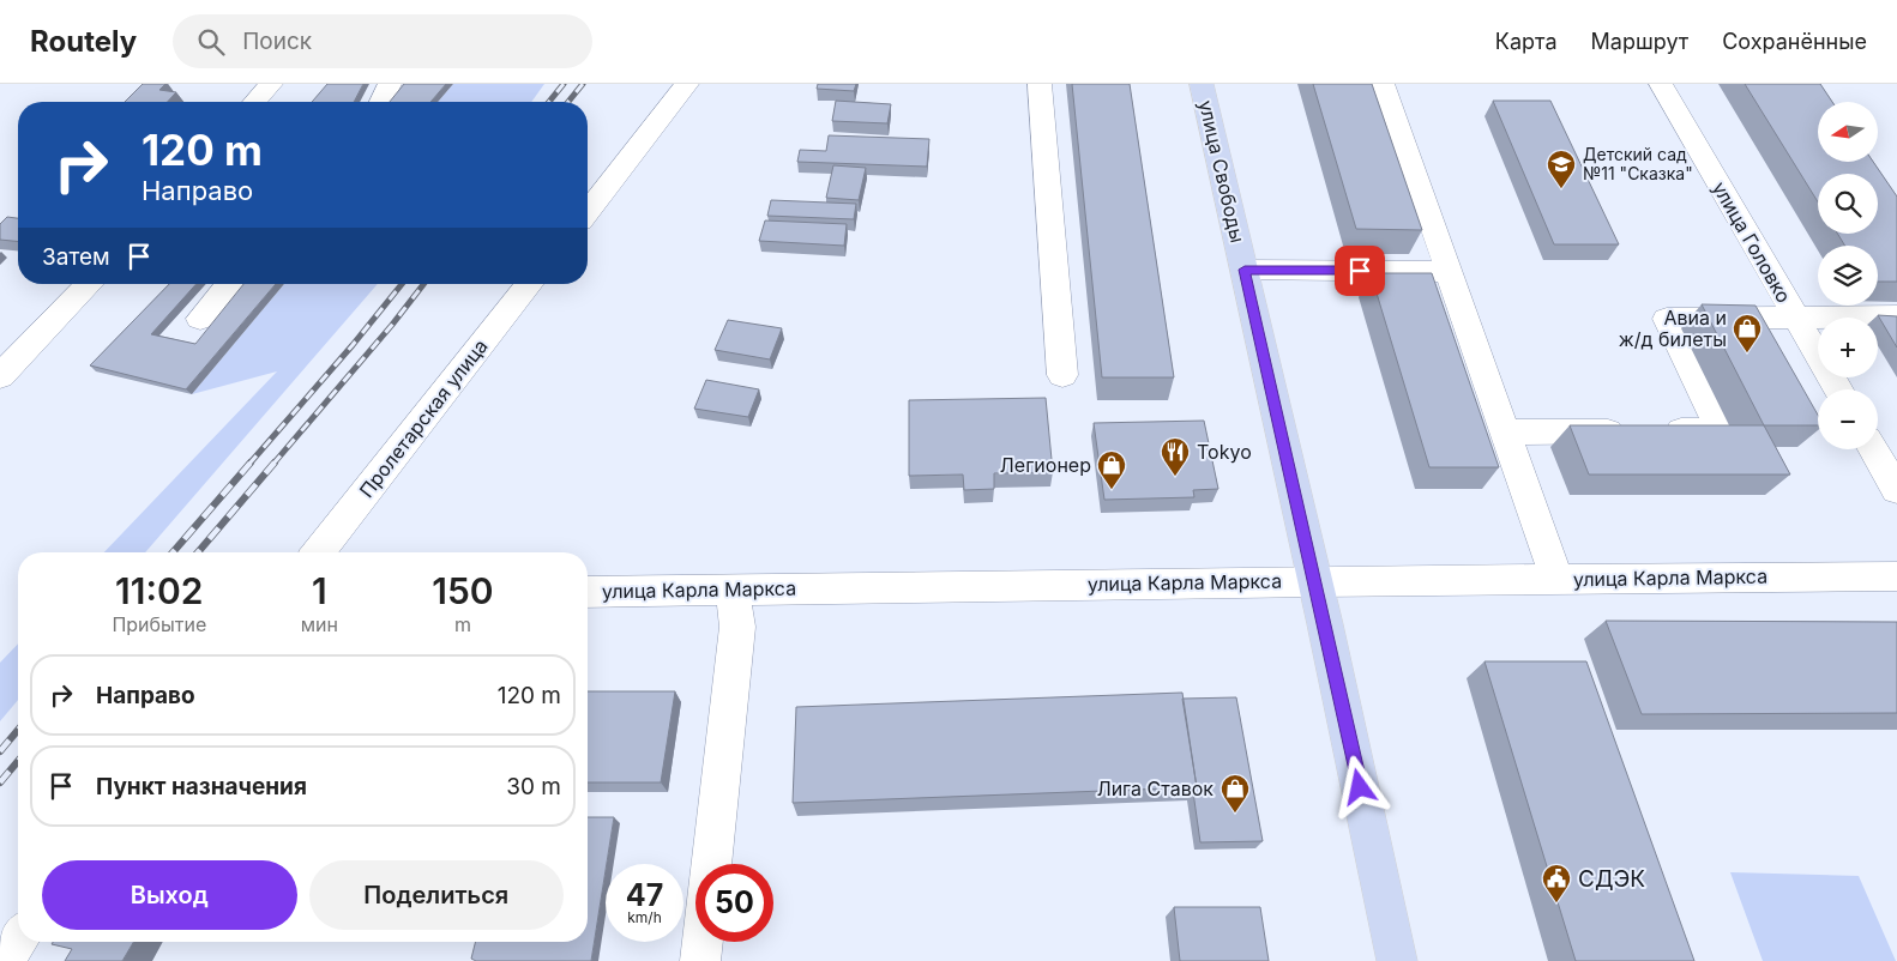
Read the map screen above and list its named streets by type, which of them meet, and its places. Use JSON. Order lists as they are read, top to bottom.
{
  "streets": {
    "main road": ["улица Свободы"],
    "street": ["улица Головко", "Пролетарская улица", "улица Карла Маркса"]
  },
  "crossings": [
    ["улица Свободы", "улица Карла Маркса"]
  ],
  "places": {
    "school or university": ["Детский сад №11 \"Сказка\""],
    "shop": ["Авиа и ж/д билеты", "Легионер", "Лига Ставок"],
    "restaurant": ["Tokyo"],
    "public building": ["СДЭК"]
  },
  "north": "left",
  "page": {
    "header": "Routely",
    "search": "Поиск",
    "nav": ["Карта", "Маршрут", "Сохранённые"],
    "map_buttons": ["+", "−"],
    "turn": ["120 m", "Направо"],
    "then": "Затем",
    "eta": [
      "11:02",
      "Прибытие",
      "1",
      "мин",
      "150",
      "m"
    ],
    "list": [
      {
        "name": "Направо",
        "value": "120 m"
      },
      {
        "name": "Пункт назначения",
        "value": "30 m"
      }
    ],
    "buttons": ["Выход", "Поделиться"],
    "speed": "47 km/h",
    "limit": "50"
  }
}
